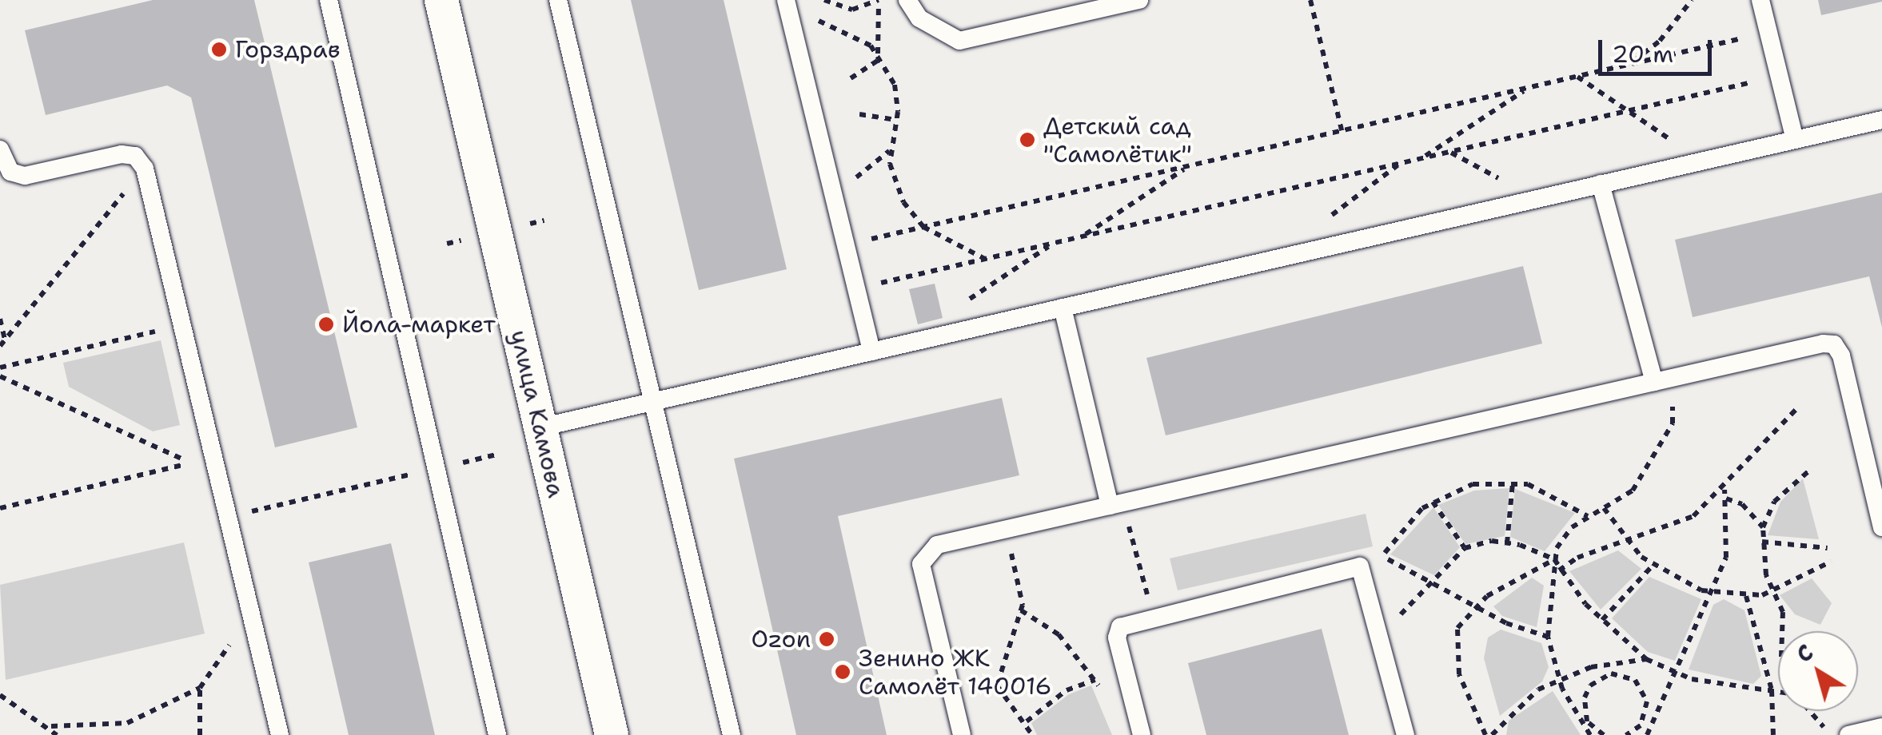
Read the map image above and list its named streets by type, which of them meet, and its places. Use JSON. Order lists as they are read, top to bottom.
{
  "streets": {
    "street": ["улица Камова"]
  },
  "places": [
    "Горздрав",
    "Детский сад \"Самолётик\"",
    "Йола-маркет",
    "Ozon",
    "Зенино ЖК Самолёт 140016"
  ],
  "scale_bar": "20 m",
  "north": "top left"
}
